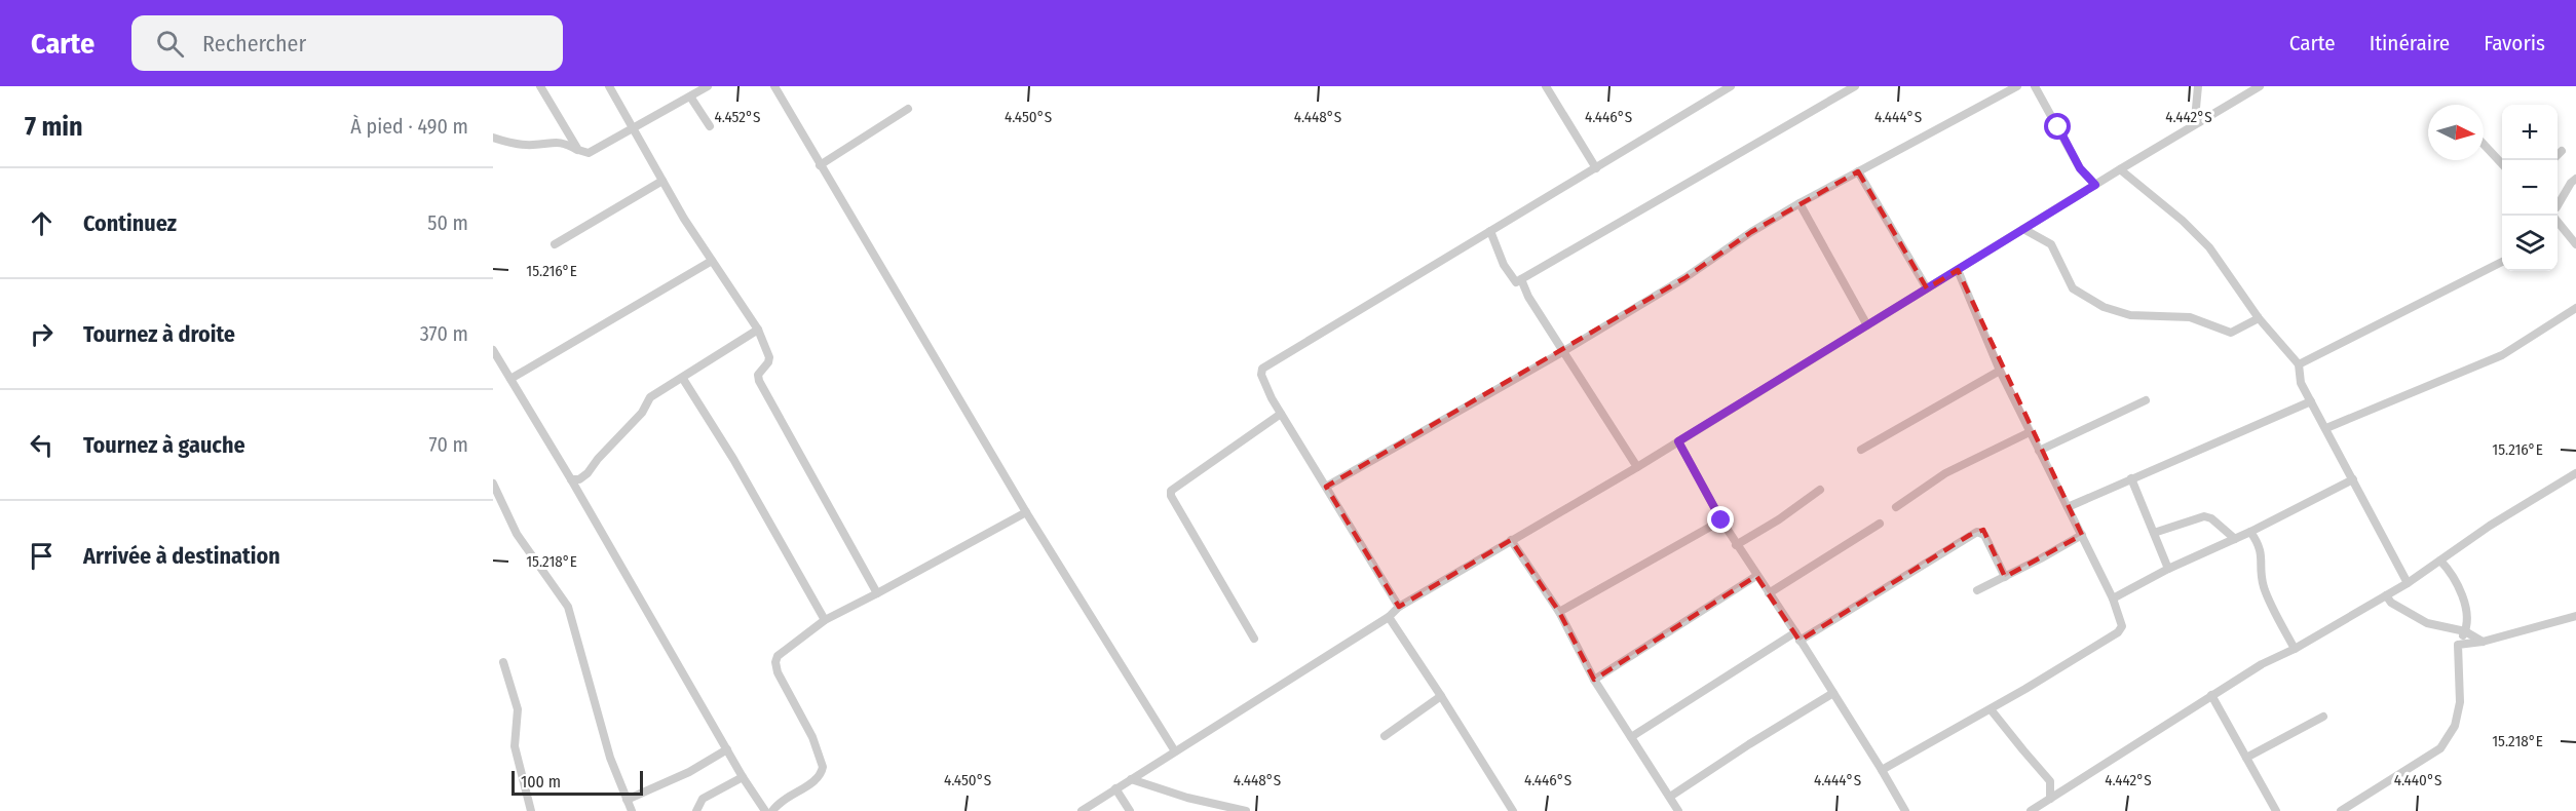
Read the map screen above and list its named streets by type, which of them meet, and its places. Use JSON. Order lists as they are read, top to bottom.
{
  "scale_bar": "100 m",
  "north": "right",
  "page": {
    "header": "Carte",
    "search": "Rechercher",
    "nav": ["Carte", "Itinéraire", "Favoris"],
    "heading": ["7 min", "À pied · 490 m"],
    "map_buttons": ["+", "−"],
    "list": [
      ["Continuez", "50 m"],
      ["Tournez à droite", "370 m"],
      ["Tournez à gauche", "70 m"],
      "Arrivée à destination"
    ],
    "scale": "100 m"
  },
  "coordinates": [
    "4.452°S",
    "4.450°S",
    "4.448°S",
    "4.446°S",
    "4.444°S",
    "4.442°S",
    "15.216°E",
    "15.218°E",
    "4.440°S"
  ]
}
